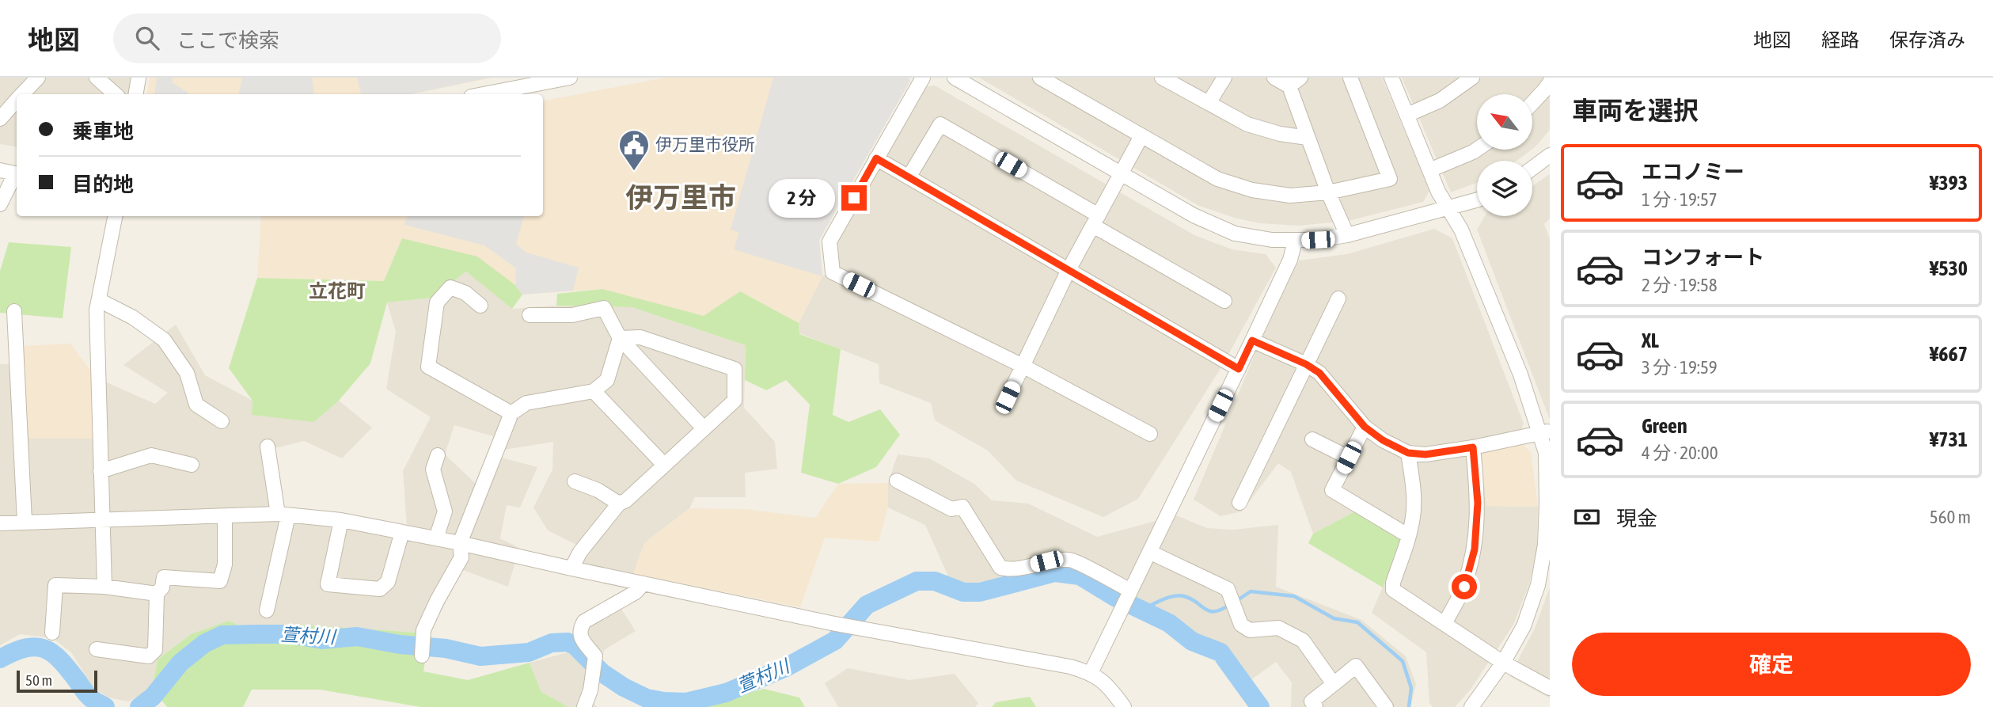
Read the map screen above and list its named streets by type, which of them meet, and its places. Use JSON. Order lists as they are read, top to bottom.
{
  "districts": ["伊万里市", "立花町"],
  "water": ["萱村川"],
  "places": {
    "public building": ["伊万里市役所"]
  },
  "scale_bar": "50 m",
  "north": "top left",
  "page": {
    "header": "地図",
    "search": "ここで検索",
    "nav": ["地図", "経路", "保存済み"],
    "heading": "車両を選択",
    "banner": ["乗車地", "目的地"],
    "list": [
      {
        "name": "エコノミー",
        "note": "1 分 · 19:57",
        "value": "¥393"
      },
      {
        "name": "コンフォート",
        "note": "2 分 · 19:58",
        "value": "¥530"
      },
      {
        "name": "XL",
        "note": "3 分 · 19:59",
        "value": "¥667"
      },
      {
        "name": "Green",
        "note": "4 分 · 20:00",
        "value": "¥731"
      }
    ],
    "bubble": "2 分",
    "pay": ["現金", "560 m"],
    "buttons": "確定",
    "scale": "50 m"
  }
}
